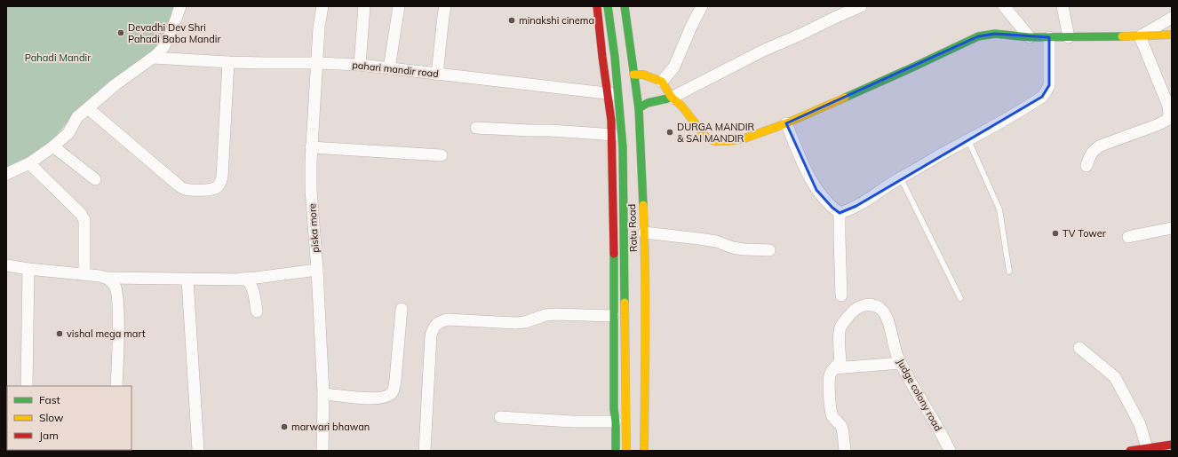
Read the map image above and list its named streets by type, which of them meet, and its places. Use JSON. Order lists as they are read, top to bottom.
{
  "streets": {
    "main road": ["Ratu Road"],
    "street": ["pahari mandir road", "piska more", "Judge colony road"]
  },
  "crossings": [
    ["pahari mandir road", "piska more"],
    ["pahari mandir road", "Ratu Road"]
  ],
  "parks": ["Pahadi Mandir"],
  "places": [
    "minakshi cinema",
    "Devadhi Dev Shri Pahadi Baba Mandir",
    "DURGA MANDIR & SAI MANDIR",
    "TV Tower",
    "vishal mega mart",
    "marwari bhawan"
  ],
  "legend": ["Fast", "Slow", "Jam"]
}
